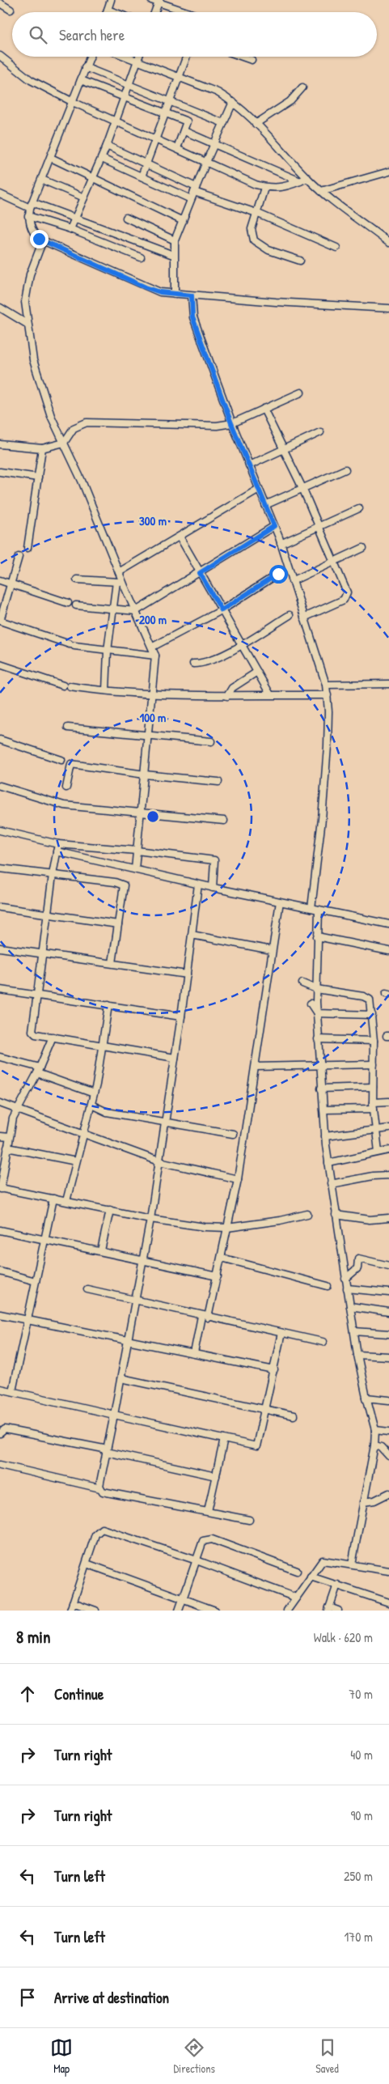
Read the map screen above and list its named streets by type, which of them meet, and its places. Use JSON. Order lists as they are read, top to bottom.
{
  "page": {
    "search": "Search here",
    "heading": ["8 min", "Walk · 620 m"],
    "list": [
      ["Continue", "70 m"],
      ["Turn right", "40 m"],
      ["Turn right", "90 m"],
      ["Turn left", "250 m"],
      ["Turn left", "170 m"],
      "Arrive at destination"
    ],
    "nav": ["Map", "Directions", "Saved"]
  },
  "rings": ["300 m", "200 m", "100 m"]
}
